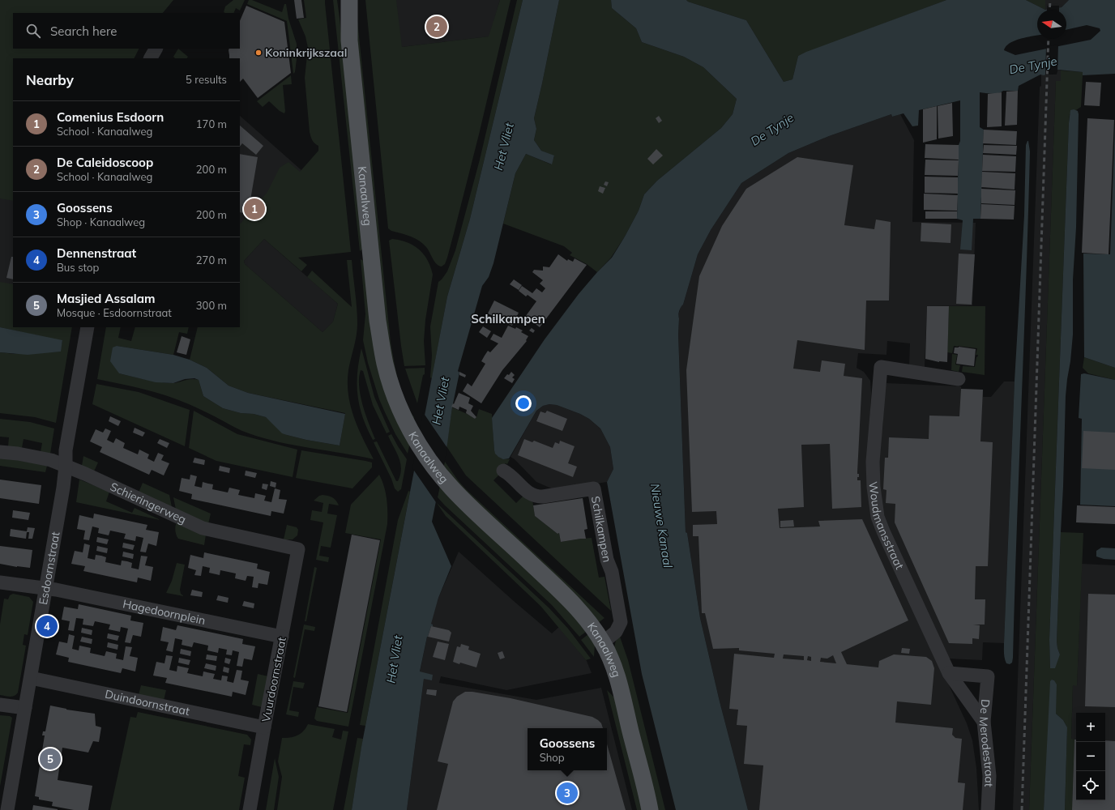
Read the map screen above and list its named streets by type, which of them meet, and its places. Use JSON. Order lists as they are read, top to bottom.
{
  "streets": {
    "main road": ["Kanaalweg"],
    "street": [
      "Schieringerweg",
      "Woudmansstraat",
      "Schilkampen",
      "Esdoornstraat",
      "Hagedoornplein",
      "Vuurdoornstraat",
      "Duindoornstraat",
      "De Merodestraat"
    ]
  },
  "crossings": [
    ["Kanaalweg", "Schilkampen"],
    ["Schieringerweg", "Esdoornstraat"],
    ["Schieringerweg", "Vuurdoornstraat"],
    ["Woudmansstraat", "De Merodestraat"],
    ["Esdoornstraat", "Hagedoornplein"],
    ["Esdoornstraat", "Duindoornstraat"],
    ["Hagedoornplein", "Vuurdoornstraat"],
    ["Vuurdoornstraat", "Duindoornstraat"]
  ],
  "districts": ["Schilkampen"],
  "water": ["De Tynje", "Het Vliet", "Nieuwe Kanaal"],
  "places": ["Koninkrijkszaal"],
  "north": "left",
  "page": {
    "search": "Search here",
    "pins": [
      "2",
      "1",
      "4",
      "5",
      "3"
    ],
    "heading": ["Nearby", "5 results"],
    "list": [
      {
        "mark": "1",
        "name": "Comenius Esdoorn",
        "note": "School · Kanaalweg",
        "value": "170 m"
      },
      {
        "mark": "2",
        "name": "De Caleidoscoop",
        "note": "School · Kanaalweg",
        "value": "200 m"
      },
      {
        "mark": "3",
        "name": "Goossens",
        "note": "Shop · Kanaalweg",
        "value": "200 m"
      },
      {
        "mark": "4",
        "name": "Dennenstraat",
        "note": "Bus stop",
        "value": "270 m"
      },
      {
        "mark": "5",
        "name": "Masjied Assalam",
        "note": "Mosque · Esdoornstraat",
        "value": "300 m"
      }
    ],
    "map_buttons": ["+", "−"],
    "popup": ["Goossens", "Shop"]
  }
}
